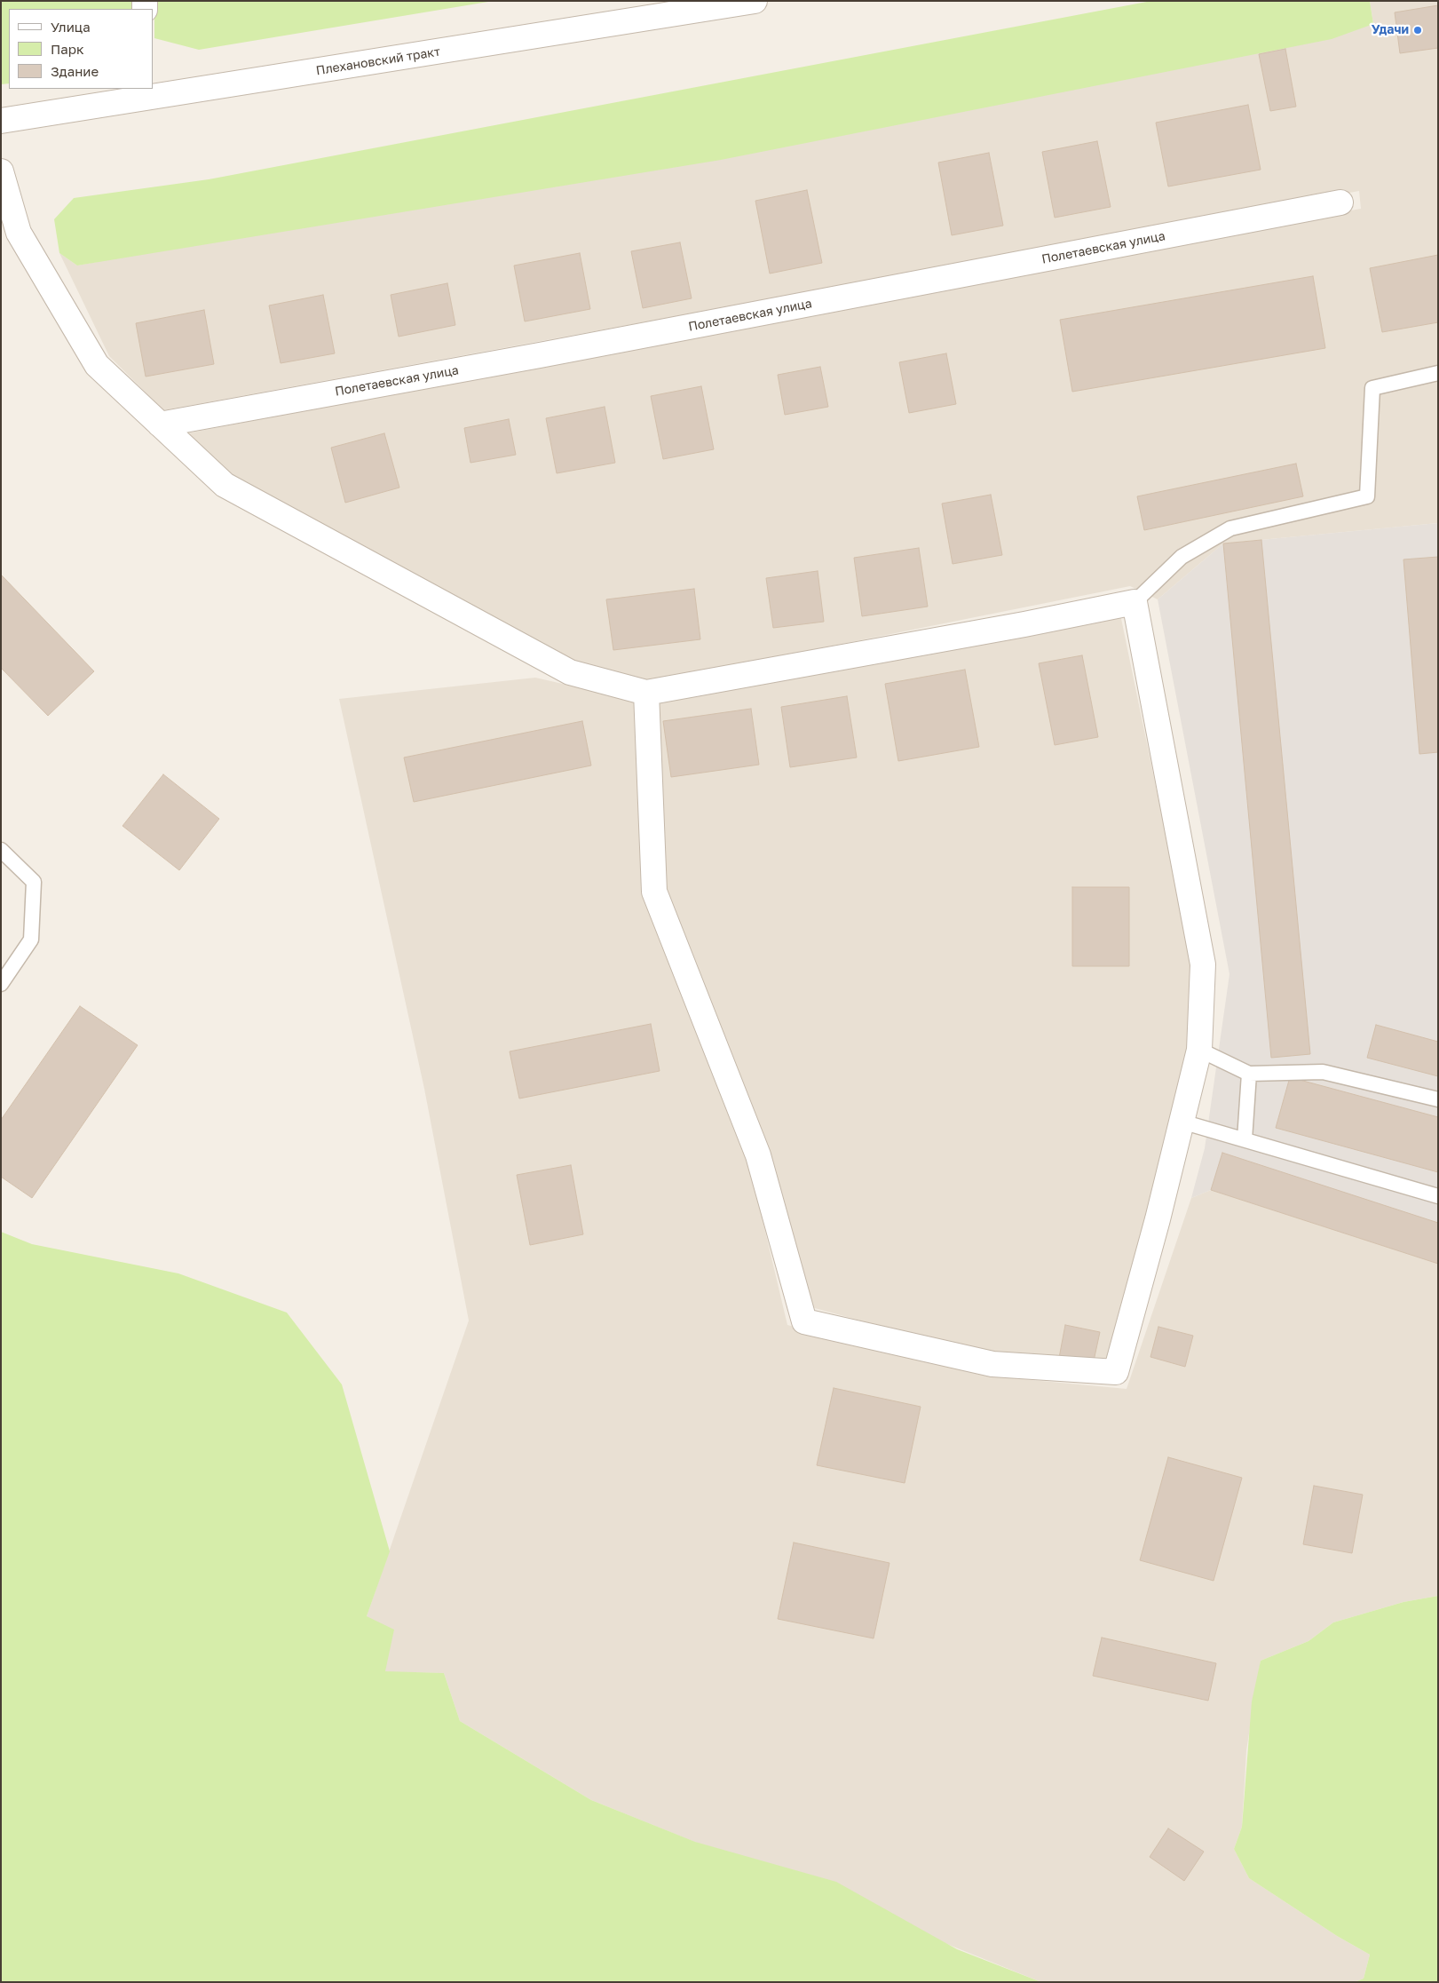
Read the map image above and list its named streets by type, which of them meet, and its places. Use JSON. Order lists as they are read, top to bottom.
{
  "streets": {
    "street": ["Плехановский тракт", "Полетаевская улица"]
  },
  "places": ["Удачи"],
  "legend": ["Улица", "Парк", "Здание"]
}
